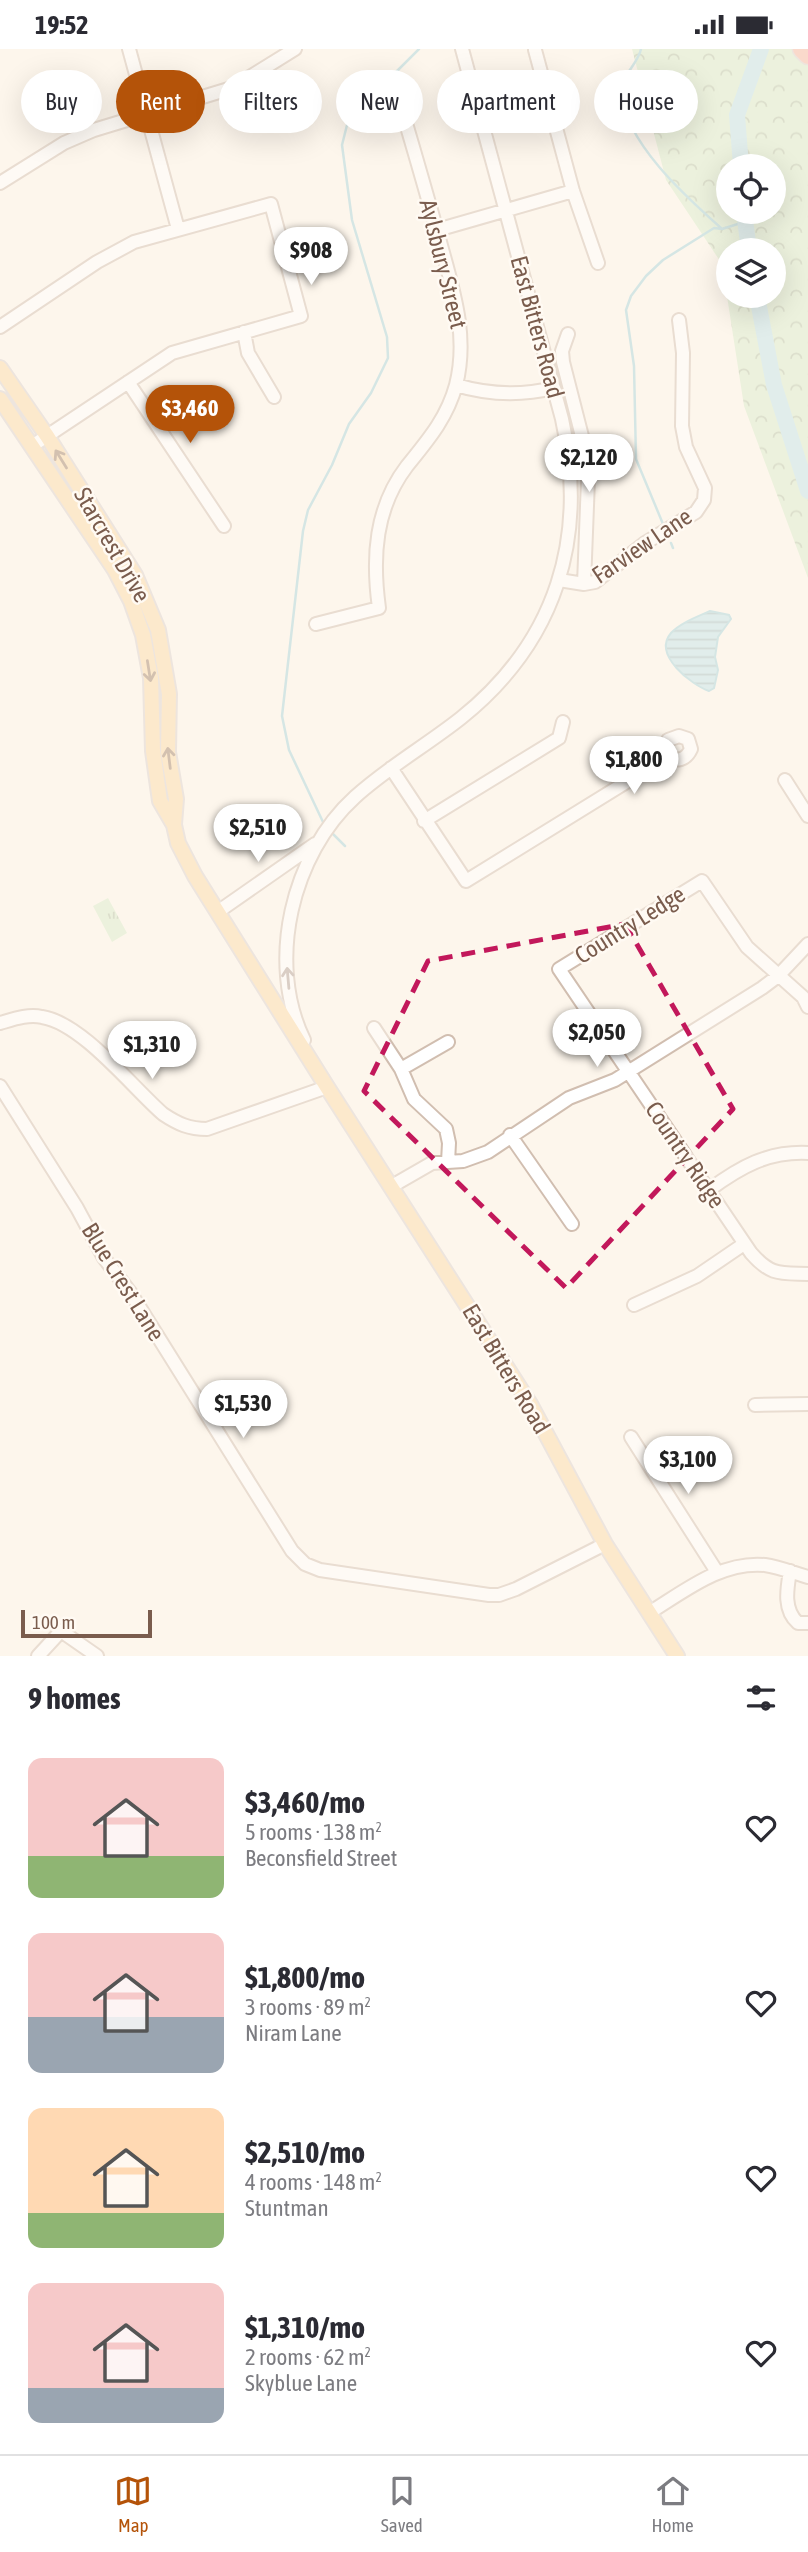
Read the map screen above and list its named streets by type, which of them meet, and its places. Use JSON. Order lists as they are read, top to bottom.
{
  "streets": {
    "main road": ["East Bitters Road", "Starcrest Drive"],
    "street": [
      "Aylsbury Street",
      "Farview Lane",
      "Country Ledge",
      "Country Ridge",
      "Blue Crest Lane"
    ]
  },
  "crossings": [
    ["East Bitters Road", "Starcrest Drive"],
    ["East Bitters Road", "Farview Lane"],
    ["East Bitters Road", "Blue Crest Lane"],
    ["Country Ledge", "Country Ridge"]
  ],
  "scale_bar": "100 m",
  "page": {
    "status": "19:52",
    "chip": [
      "Buy",
      "Rent",
      "Filters",
      "New",
      "Apartment",
      "House"
    ],
    "price": [
      "$908",
      "$3,460",
      "$2,120",
      "$1,800",
      "$2,510",
      "$2,050",
      "$1,310",
      "$1,530",
      "$3,100"
    ],
    "scale": "100 m",
    "heading": "9 homes",
    "list": [
      {
        "name": "$3,460/mo",
        "note": "5 rooms · 138 m² · Beconsfield Street"
      },
      {
        "name": "$1,800/mo",
        "note": "3 rooms · 89 m² · Niram Lane"
      },
      {
        "name": "$2,510/mo",
        "note": "4 rooms · 148 m² · Stuntman"
      },
      {
        "name": "$1,310/mo",
        "note": "2 rooms · 62 m² · Skyblue Lane"
      }
    ],
    "tabs": ["Map", "Saved", "Home"]
  }
}
